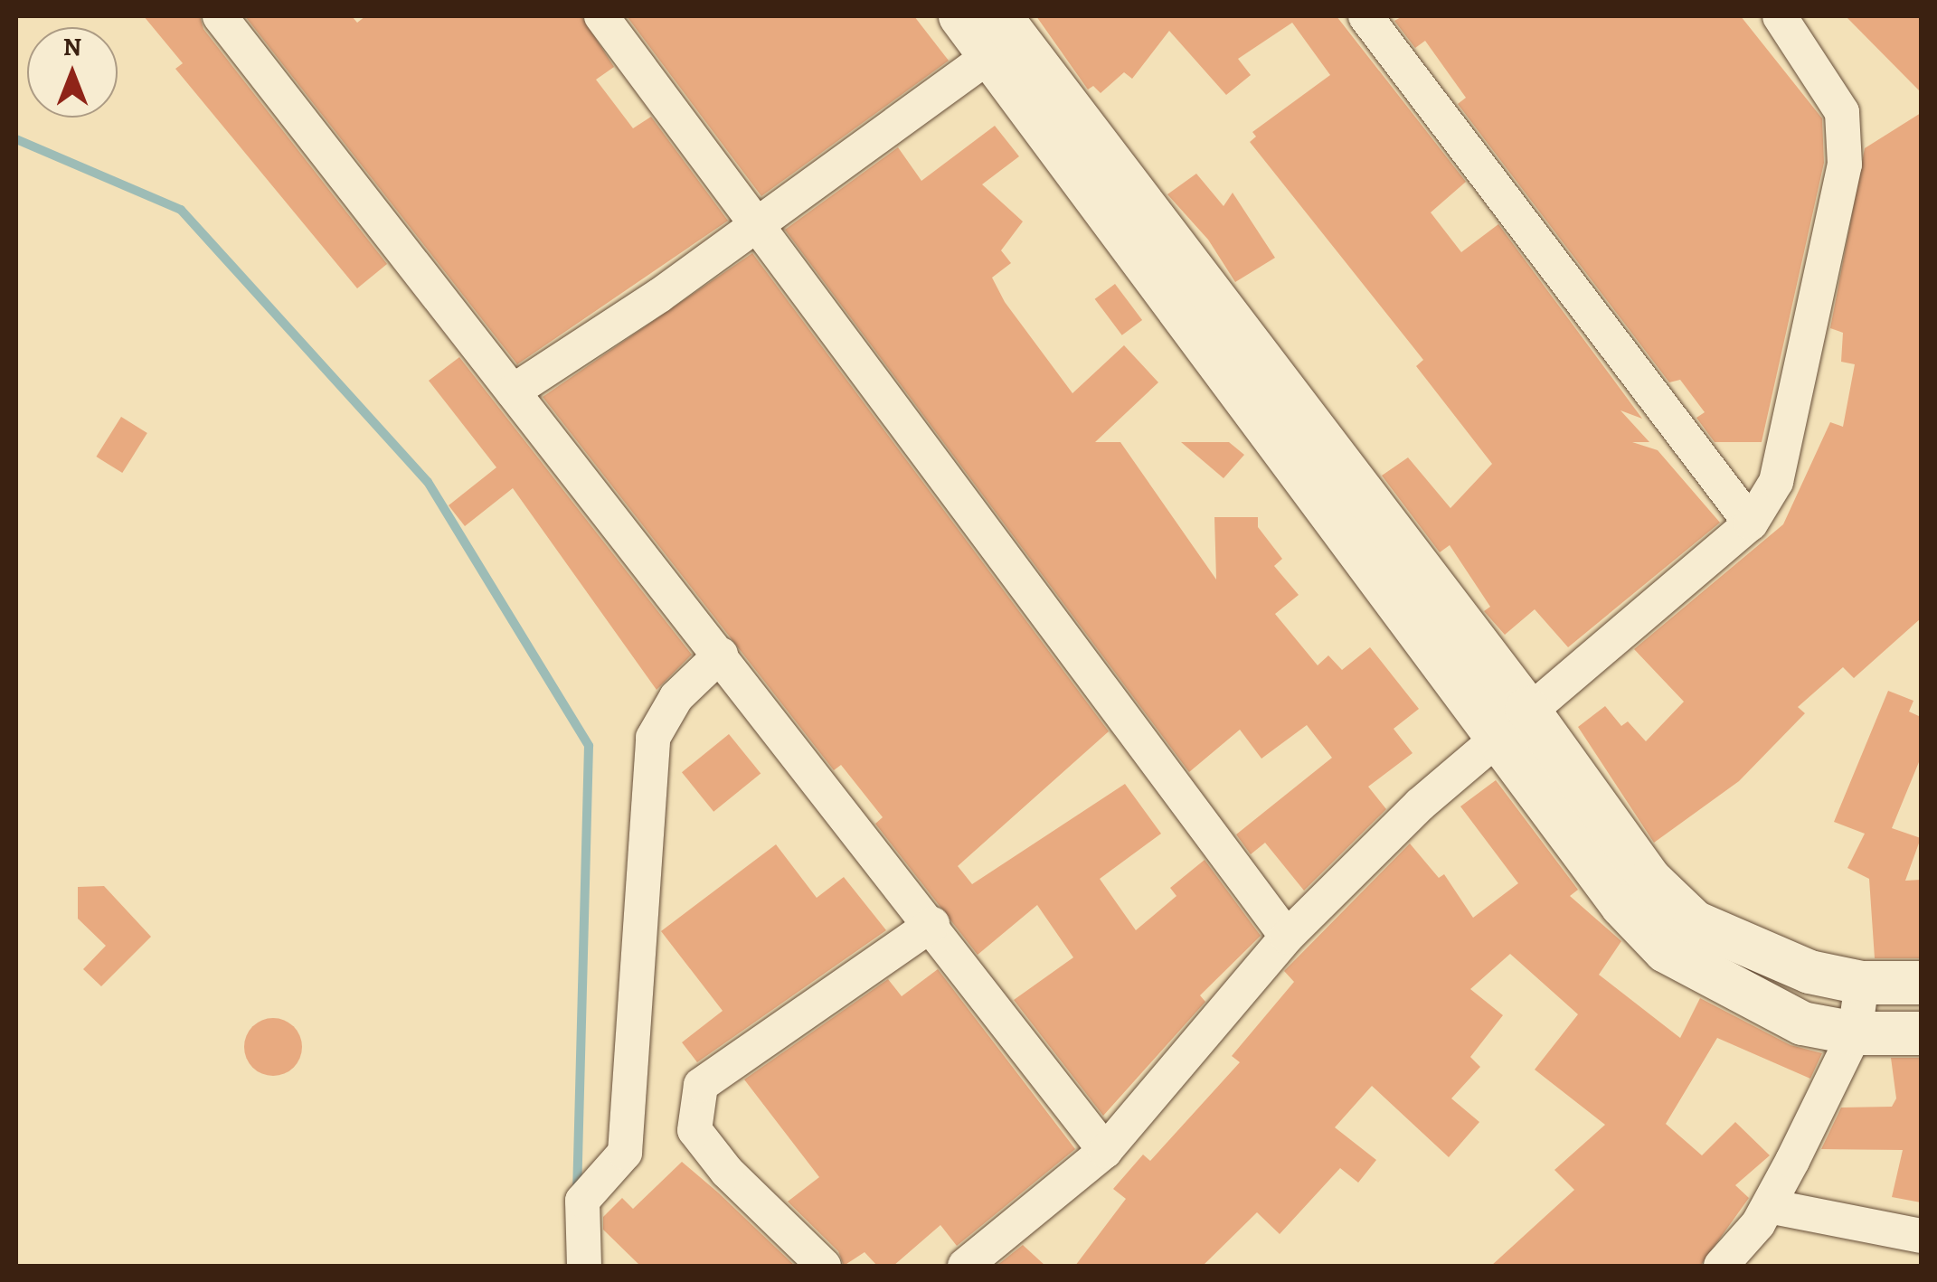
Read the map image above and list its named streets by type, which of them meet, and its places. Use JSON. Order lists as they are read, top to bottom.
{
  "north": "top"
}
